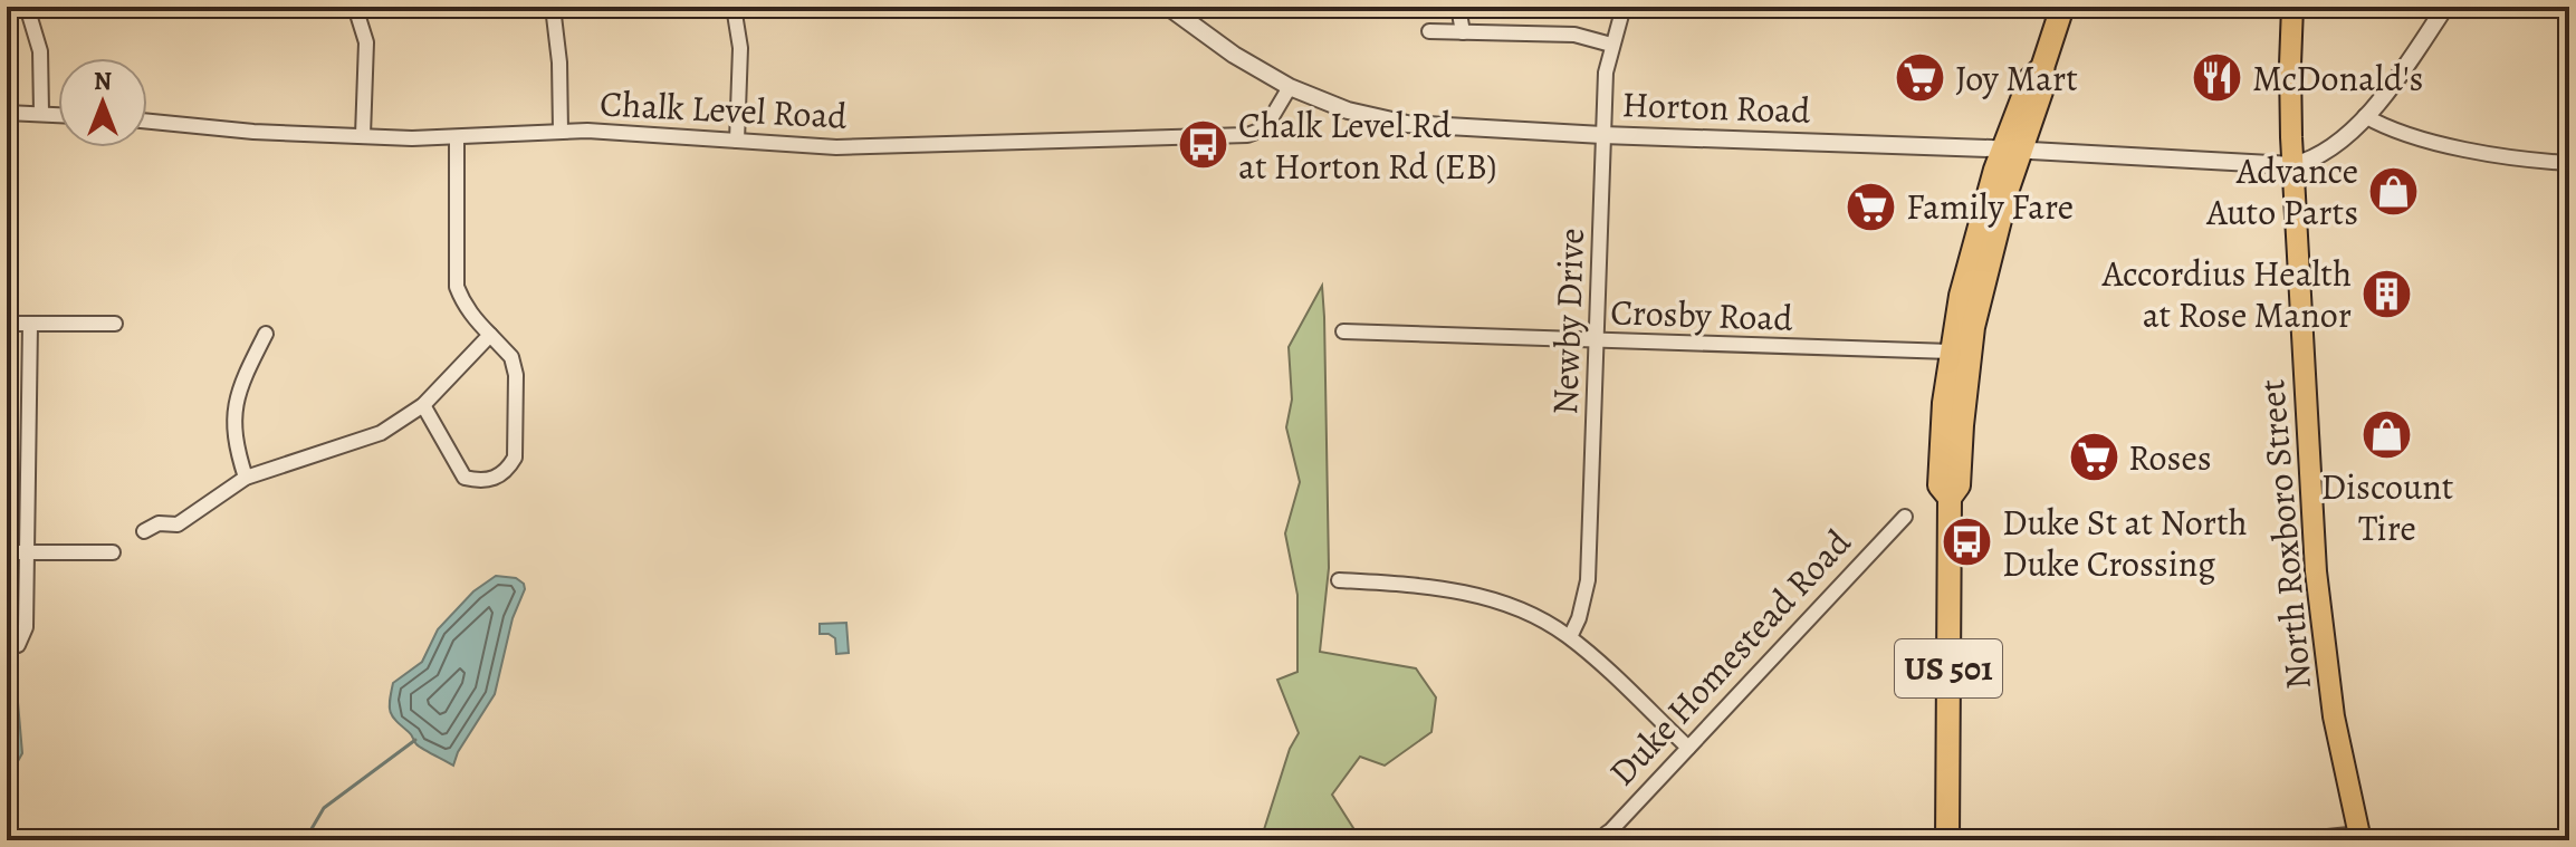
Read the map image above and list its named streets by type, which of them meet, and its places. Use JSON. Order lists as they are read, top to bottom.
{
  "streets": {
    "highway": ["US 501"],
    "main road": ["North Roxboro Street"],
    "street": [
      "Horton Road",
      "Chalk Level Road",
      "Crosby Road",
      "Newby Drive",
      "Duke Homestead Road"
    ]
  },
  "crossings": [
    ["Horton Road", "Chalk Level Road"],
    ["Horton Road", "Newby Drive"],
    ["Horton Road", "North Roxboro Street"],
    ["Horton Road", "US 501"],
    ["Crosby Road", "Newby Drive"],
    ["Crosby Road", "US 501"]
  ],
  "places": {
    "supermarket": ["Joy Mart", "Family Fare", "Roses"],
    "restaurant": ["McDonald's"],
    "bus stop": ["Chalk Level Rd at Horton Rd (EB)", "Duke St at North Duke Crossing"],
    "shop": ["Advance Auto Parts", "Discount Tire"],
    "building": ["Accordius Health at Rose Manor"]
  },
  "north": "top"
}
